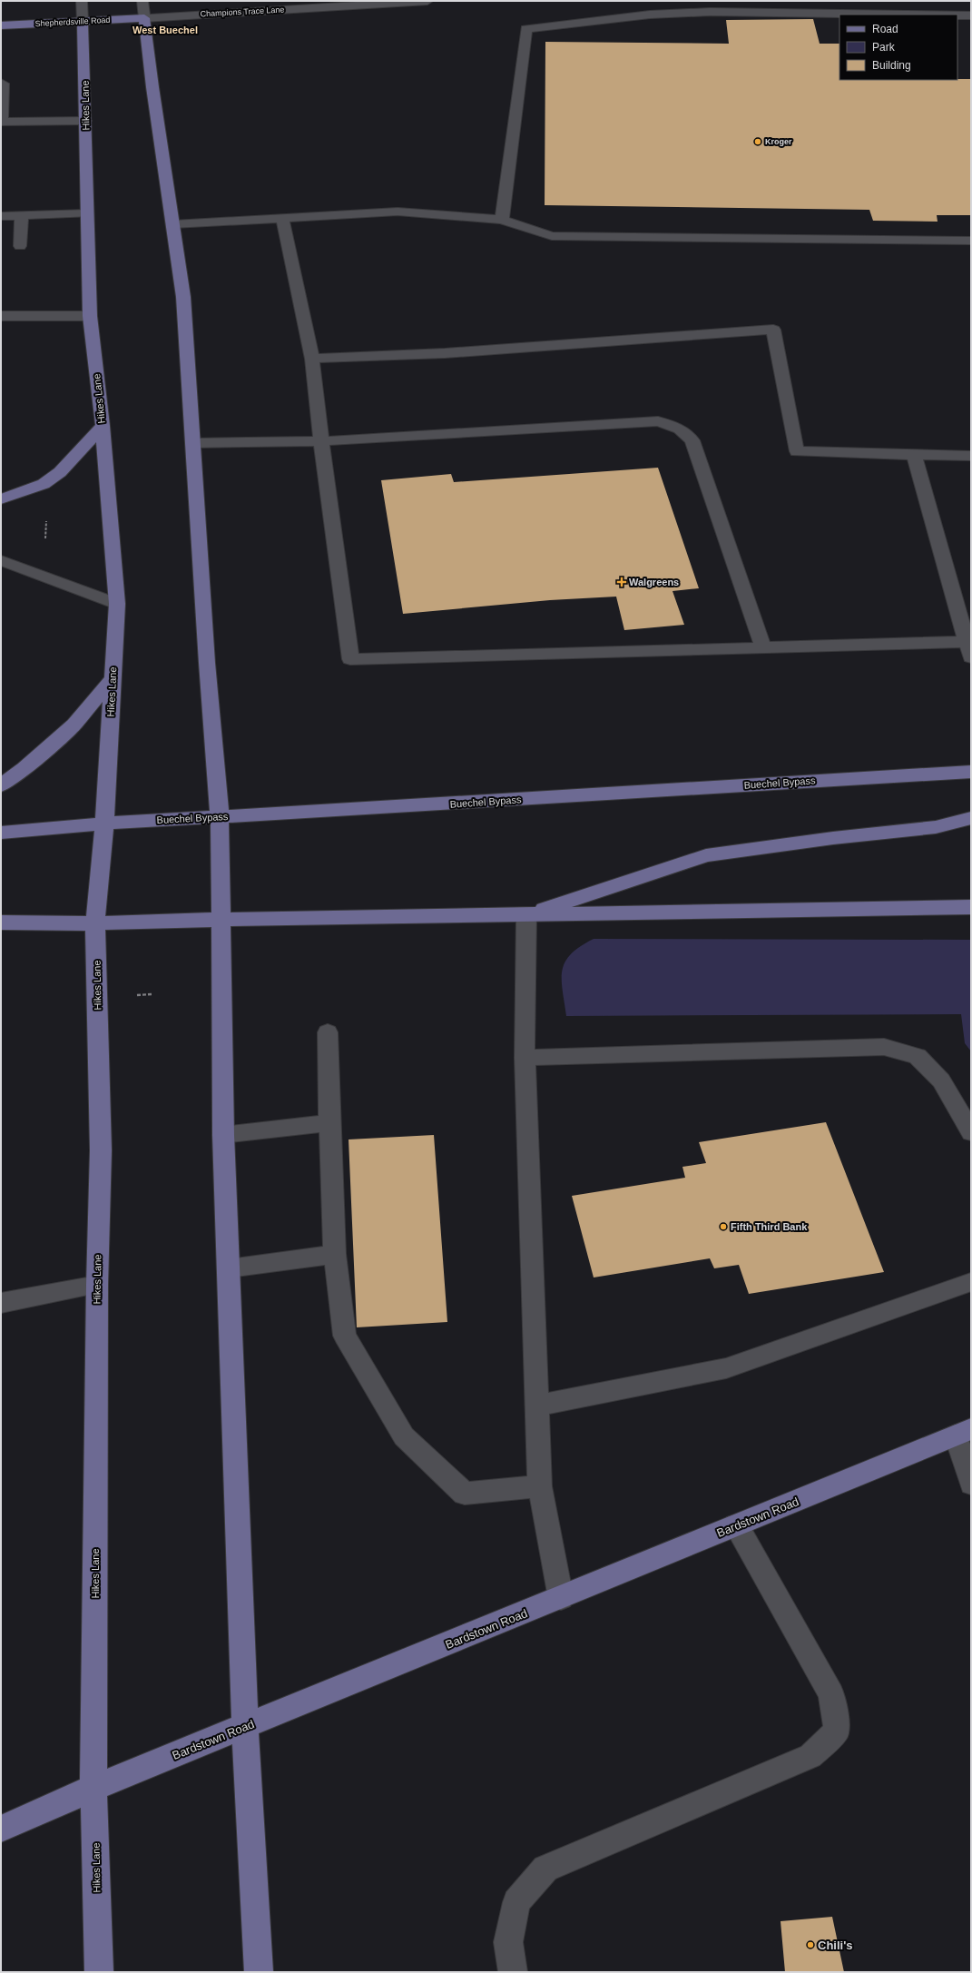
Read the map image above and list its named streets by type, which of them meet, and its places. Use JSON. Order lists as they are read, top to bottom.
{
  "streets": {
    "main road": [
      "Shepherdsville Road",
      "Hikes Lane",
      "Buechel Bypass",
      "Bardstown Road"
    ],
    "street": ["Champions Trace Lane"]
  },
  "crossings": [
    ["Champions Trace Lane", "Shepherdsville Road"],
    ["Shepherdsville Road", "Hikes Lane"],
    ["Hikes Lane", "Buechel Bypass"],
    ["Hikes Lane", "Bardstown Road"]
  ],
  "districts": ["West Buechel"],
  "places": {
    "other": ["Kroger", "Fifth Third Bank", "Chili's"],
    "health": ["Walgreens"]
  },
  "legend": ["Road", "Park", "Building"]
}
